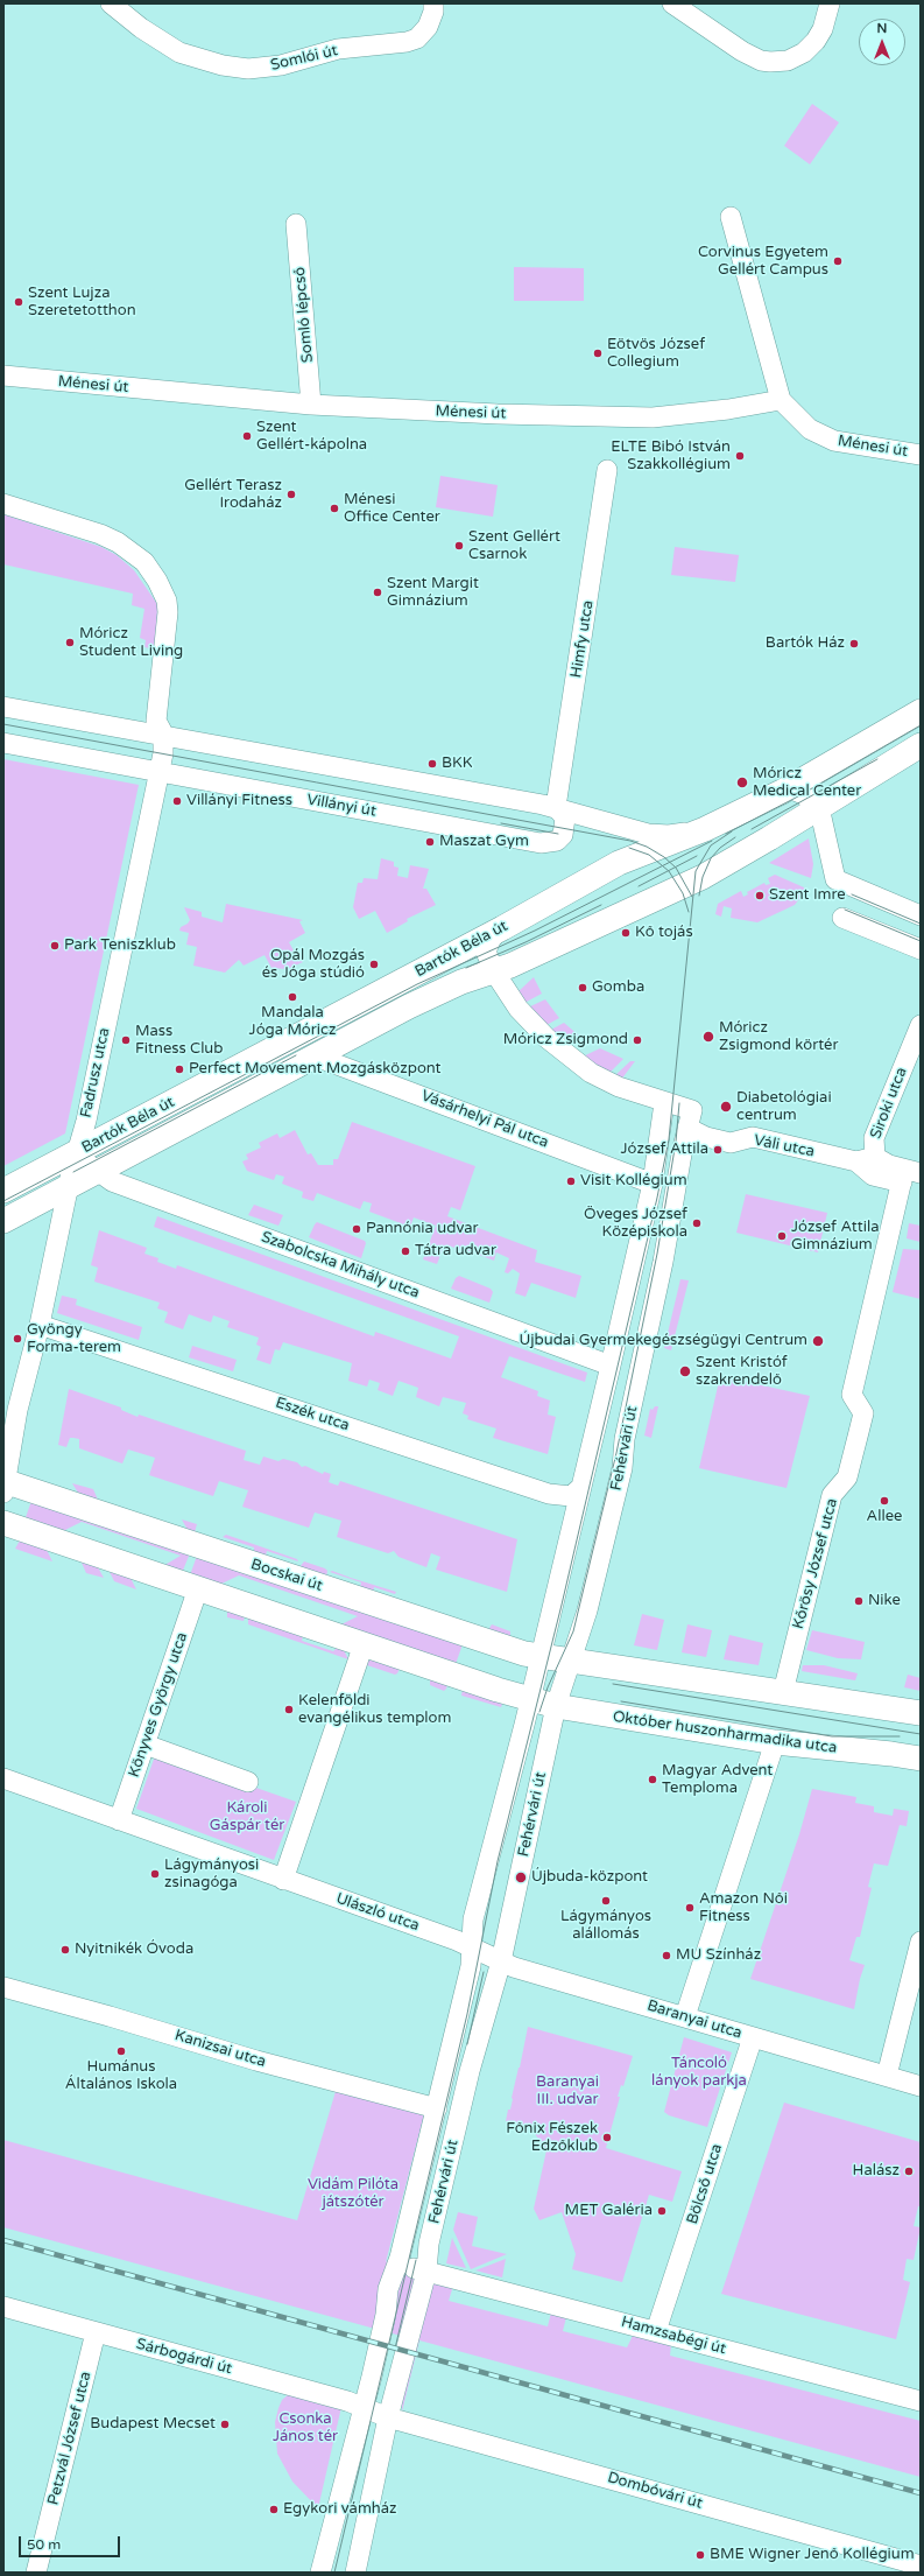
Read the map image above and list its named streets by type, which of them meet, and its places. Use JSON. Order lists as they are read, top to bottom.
{
  "streets": {
    "main road": ["Bartók Béla út", "Bocskai út", "Október huszonharmadika utca"],
    "street": [
      "Somlói út",
      "Somló lépcső",
      "Ménesi út",
      "Himfy utca",
      "Villányi út",
      "Fadrusz utca",
      "Siroki utca",
      "Vásárhelyi Pál utca",
      "Váli utca",
      "Szabolcska Mihály utca",
      "Eszék utca",
      "Fehérvári út",
      "Kőrösy József utca",
      "Könyves György utca",
      "Ulászló utca",
      "Baranyai utca",
      "Kanizsai utca",
      "Bölcső utca",
      "Hamzsabégi út",
      "Sárbogárdi út",
      "Petzvál József utca",
      "Dombóvári út"
    ]
  },
  "crossings": [
    ["Somló lépcső", "Ménesi út"],
    ["Himfy utca", "Villányi út"],
    ["Villányi út", "Fadrusz utca"],
    ["Bartók Béla út", "Fadrusz utca"],
    ["Bartók Béla út", "Vásárhelyi Pál utca"],
    ["Bartók Béla út", "Szabolcska Mihály utca"],
    ["Fadrusz utca", "Szabolcska Mihály utca"],
    ["Fadrusz utca", "Eszék utca"],
    ["Fadrusz utca", "Bocskai út"],
    ["Siroki utca", "Váli utca"],
    ["Vásárhelyi Pál utca", "Fehérvári út"],
    ["Váli utca", "Fehérvári út"],
    ["Váli utca", "Kőrösy József utca"],
    ["Szabolcska Mihály utca", "Fehérvári út"],
    ["Eszék utca", "Fehérvári út"],
    ["Fehérvári út", "Bocskai út"],
    ["Fehérvári út", "Október huszonharmadika utca"],
    ["Fehérvári út", "Ulászló utca"],
    ["Fehérvári út", "Baranyai utca"],
    ["Fehérvári út", "Kanizsai utca"],
    ["Fehérvári út", "Hamzsabégi út"],
    ["Fehérvári út", "Sárbogárdi út"],
    ["Fehérvári út", "Dombóvári út"],
    ["Ulászló utca", "Baranyai utca"],
    ["Baranyai utca", "Bölcső utca"],
    ["Bölcső utca", "Hamzsabégi út"],
    ["Sárbogárdi út", "Petzvál József utca"],
    ["Sárbogárdi út", "Dombóvári út"]
  ],
  "parks": [
    "Károli Gáspár tér",
    "Táncoló lányok parkja",
    "Baranyai III. udvar",
    "Vidám Pilóta játszótér",
    "Csonka János tér"
  ],
  "places": [
    "Corvinus Egyetem Gellért Campus",
    "Szent Lujza Szeretetotthon",
    "Eötvös József Collegium",
    "Szent Gellért-kápolna",
    "ELTE Bibó István Szakkollégium",
    "Gellért Terasz Irodaház",
    "Ménesi Office Center",
    "Szent Gellért Csarnok",
    "Szent Margit Gimnázium",
    "Móricz Student Living",
    "Bartók Ház",
    "BKK",
    "Móricz Medical Center",
    "Villányi Fitness",
    "Maszat Gym",
    "Szent Imre",
    "Kő tojás",
    "Park Teniszklub",
    "Opál Mozgás és Jóga stúdió",
    "Gomba",
    "Mandala Jóga Móricz",
    "Móricz Zsigmond körtér",
    "Mass Fitness Club",
    "Móricz Zsigmond",
    "Perfect Movement Mozgásközpont",
    "Diabetológiai centrum",
    "József Attila",
    "Visit Kollégium",
    "Öveges József Középiskola",
    "Pannónia udvar",
    "József Attila Gimnázium",
    "Tátra udvar",
    "Gyöngy Forma-terem",
    "Újbudai Gyermekegészségügyi Centrum",
    "Szent Kristóf szakrendelő",
    "Allee",
    "Nike",
    "Kelenföldi evangélikus templom",
    "Magyar Advent Temploma",
    "Lágymányosi zsinagóga",
    "Újbuda-központ",
    "Lágymányos alállomás",
    "Amazon Női Fitness",
    "Nyitnikék Óvoda",
    "MU Színház",
    "Humánus Általános Iskola",
    "Főnix Fészek Edzőklub",
    "Halász",
    "MET Galéria",
    "Budapest Mecset",
    "Egykori vámház",
    "BME Wigner Jenő Kollégium"
  ],
  "scale_bar": "50 m",
  "north": "top"
}
